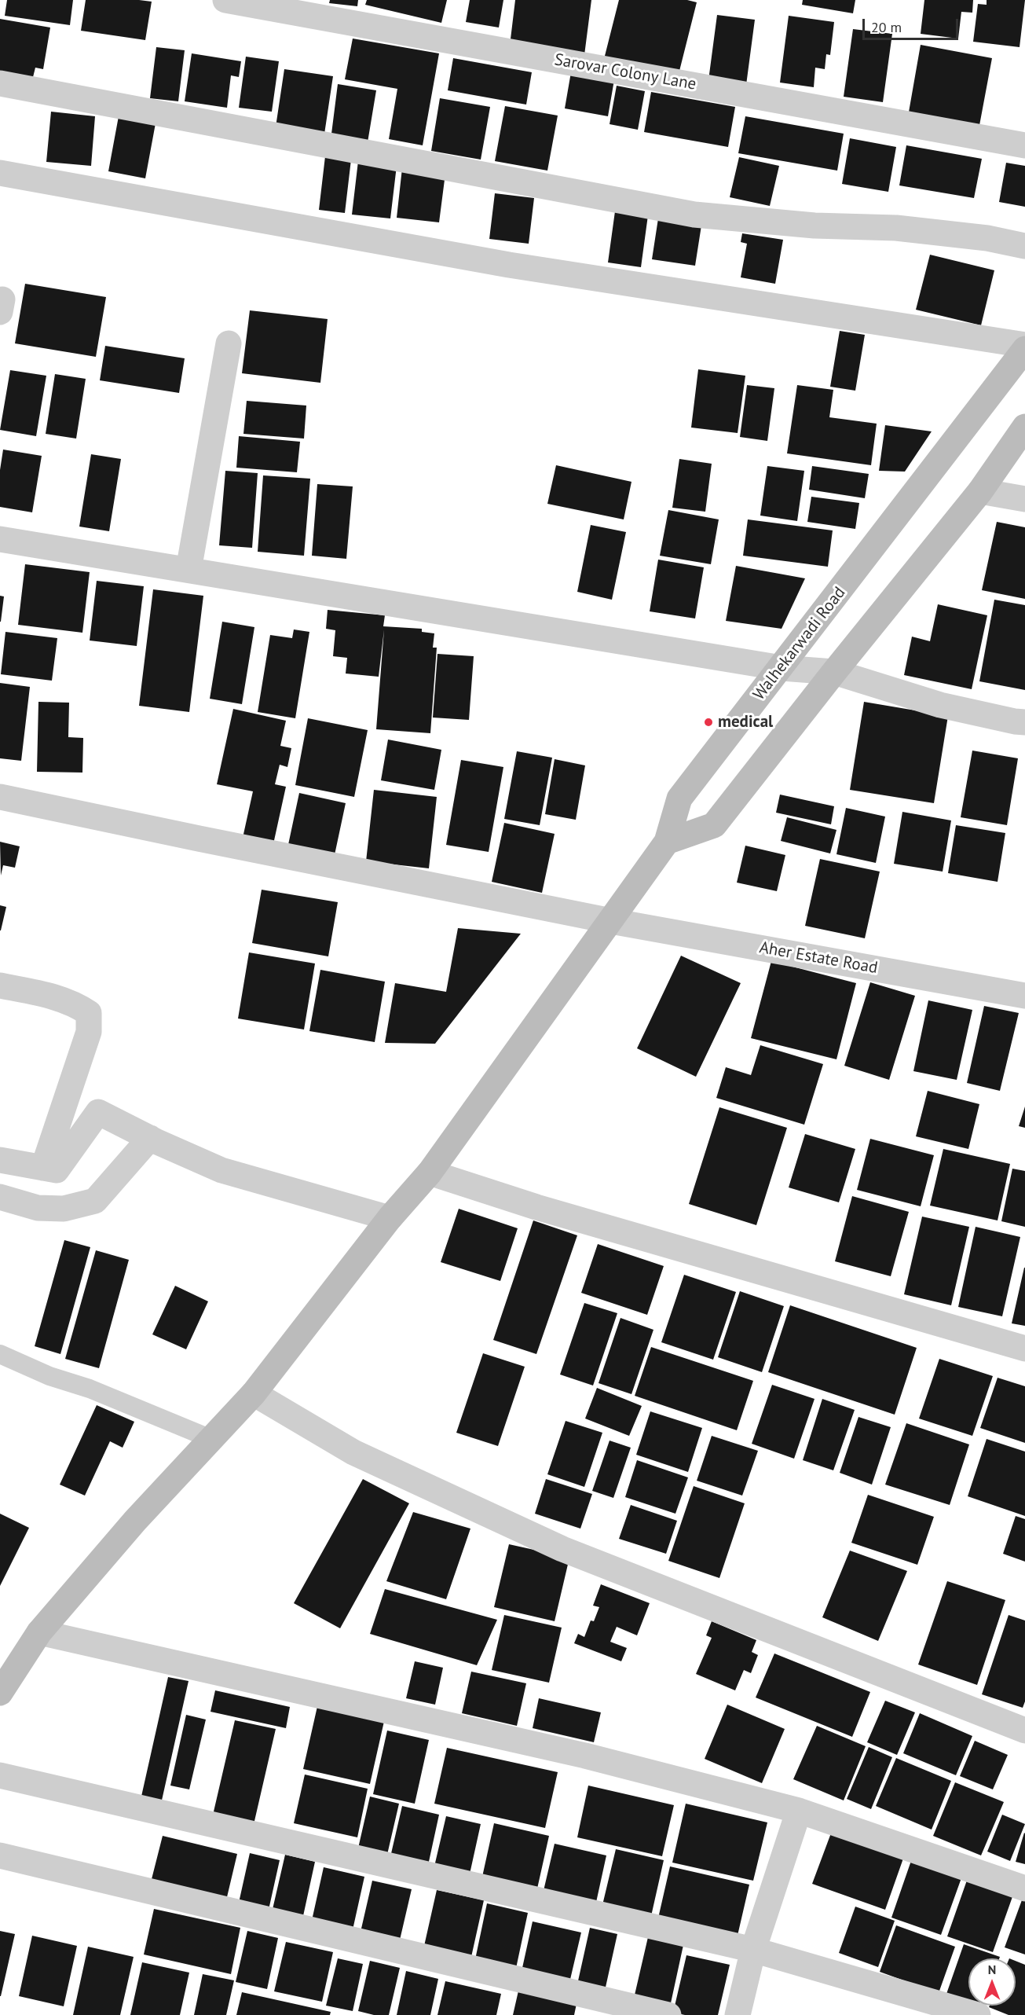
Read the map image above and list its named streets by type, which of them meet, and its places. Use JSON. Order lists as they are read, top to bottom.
{
  "streets": {
    "street": ["Sarovar Colony Lane", "Walhekarwadi Road", "Aher Estate Road"]
  },
  "crossings": [
    ["Walhekarwadi Road", "Aher Estate Road"]
  ],
  "places": ["medical"],
  "scale_bar": "20 m",
  "north": "top"
}
